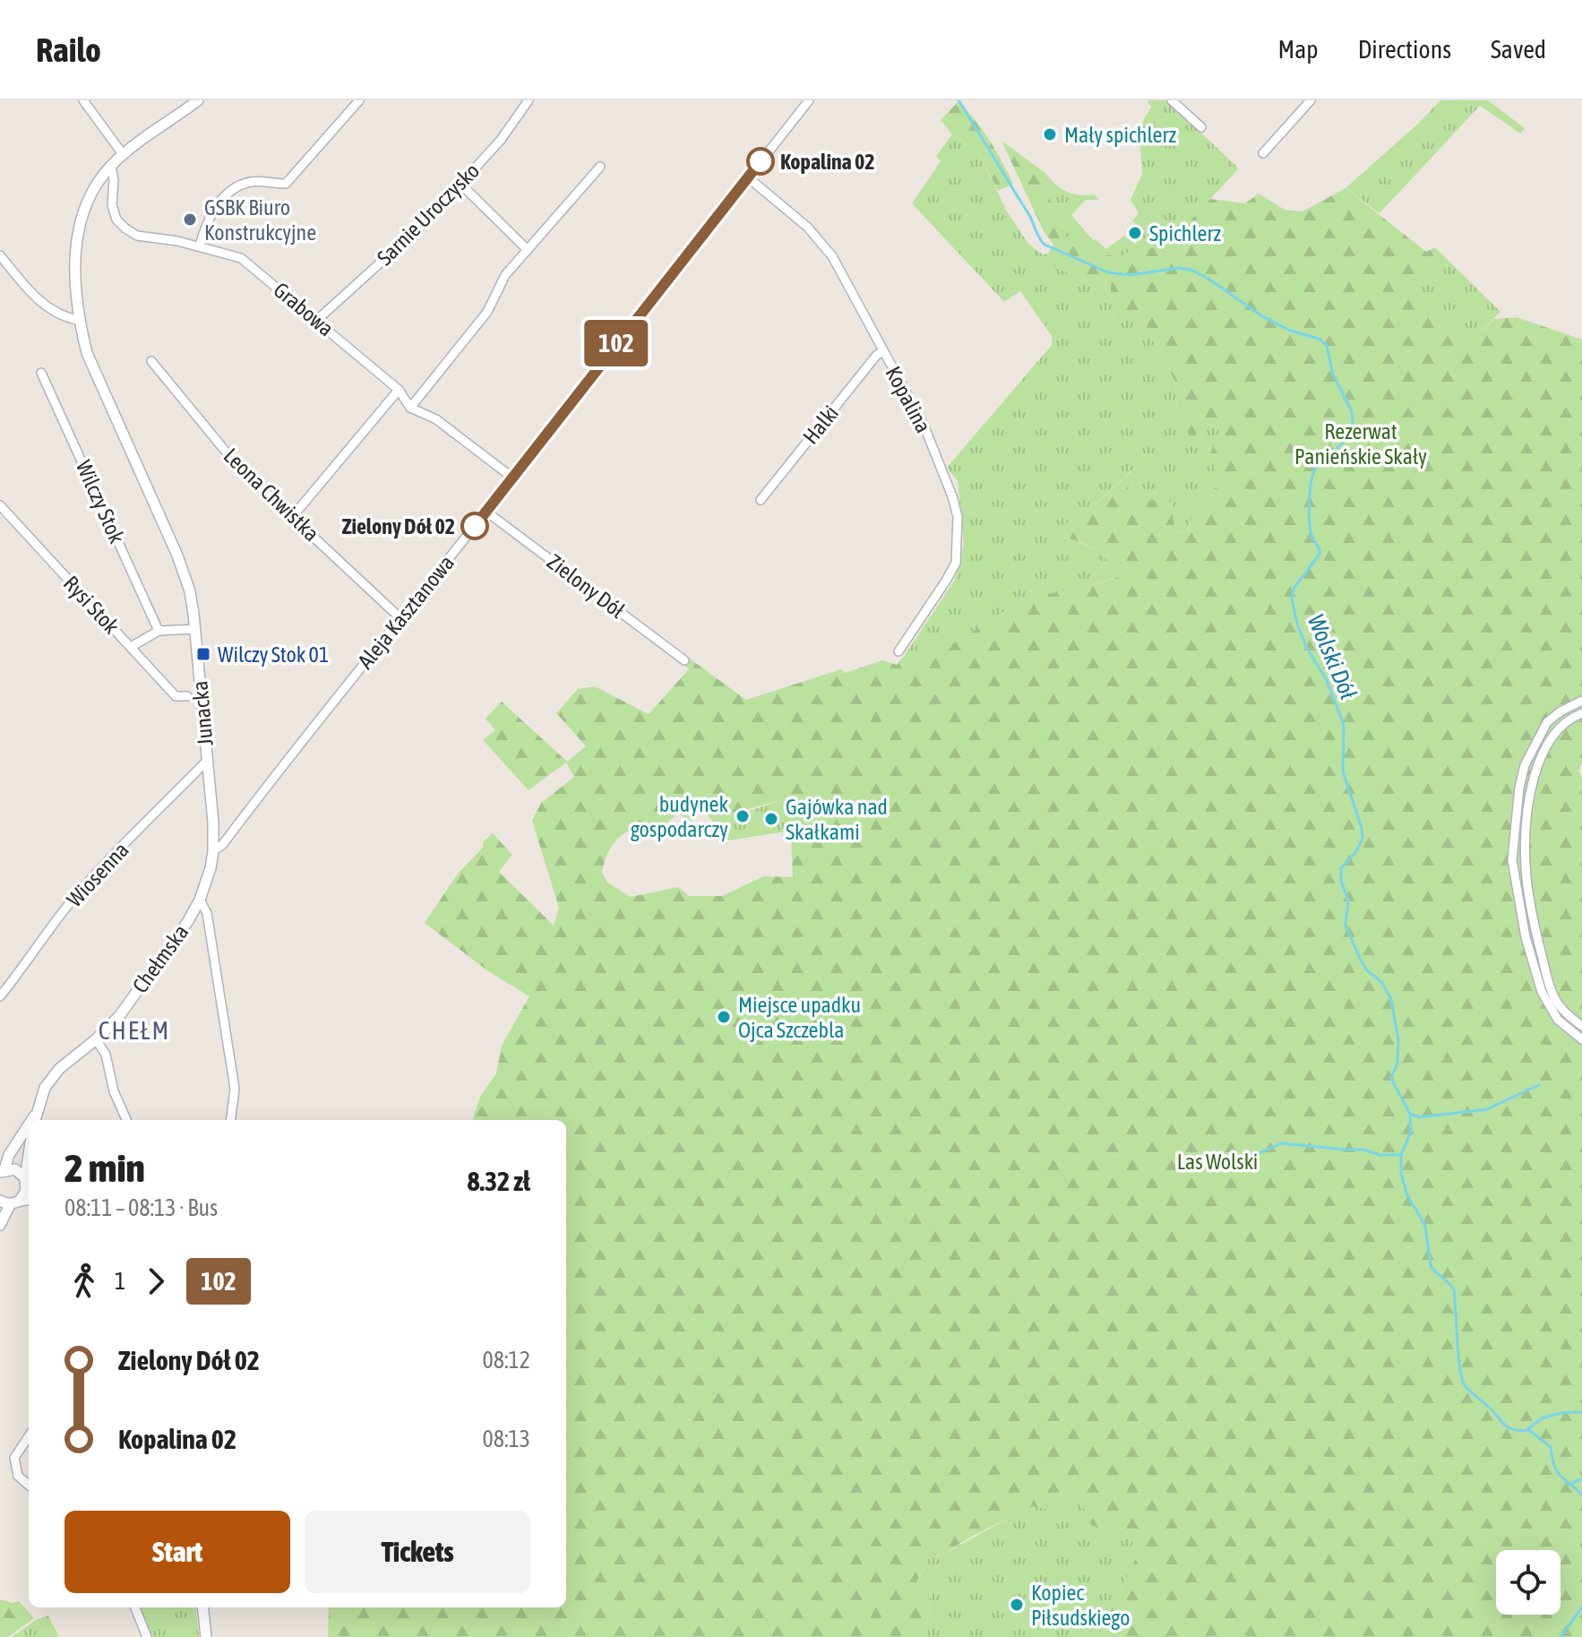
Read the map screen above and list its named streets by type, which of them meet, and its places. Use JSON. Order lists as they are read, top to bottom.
{
  "streets": {
    "street": [
      "Sarnie Uroczysko",
      "Grabowa",
      "Kopalina",
      "Halki",
      "Leona Chwistka",
      "Wilczy Stok",
      "Zielony Dół",
      "Rysi Stok",
      "Aleja Kasztanowa",
      "Junacka",
      "Wiosenna",
      "Chełmska"
    ]
  },
  "crossings": [
    ["Sarnie Uroczysko", "Grabowa"],
    ["Grabowa", "Junacka"],
    ["Kopalina", "Halki"],
    ["Kopalina", "Aleja Kasztanowa"],
    ["Leona Chwistka", "Aleja Kasztanowa"],
    ["Zielony Dół", "Aleja Kasztanowa"],
    ["Aleja Kasztanowa", "Junacka"],
    ["Junacka", "Wiosenna"],
    ["Junacka", "Chełmska"]
  ],
  "districts": ["CHEŁM"],
  "water": ["Wolski Dół"],
  "parks": ["Rezerwat Panieńskie Skały", "Las Wolski"],
  "places": {
    "other": [
      "Mały spichlerz",
      "Kopalina 02",
      "GSBK Biuro Konstrukcyjne",
      "Spichlerz",
      "Zielony Dół 02",
      "budynek gospodarczy",
      "Gajówka nad Skałkami",
      "Miejsce upadku Ojca Szczebla",
      "Kopiec Piłsudskiego"
    ],
    "transit": ["Wilczy Stok 01"]
  },
  "lines": ["bus line 102"],
  "page": {
    "header": "Railo",
    "nav": ["Map", "Directions", "Saved"],
    "on_map": "102",
    "heading": ["2 min", "08:11 – 08:13 · Bus", "8.32 zł"],
    "legs": ["1", "102"],
    "list": [
      {
        "name": "Zielony Dół 02",
        "value": "08:12"
      },
      {
        "name": "Kopalina 02",
        "value": "08:13"
      }
    ],
    "buttons": ["Start", "Tickets"]
  }
}
